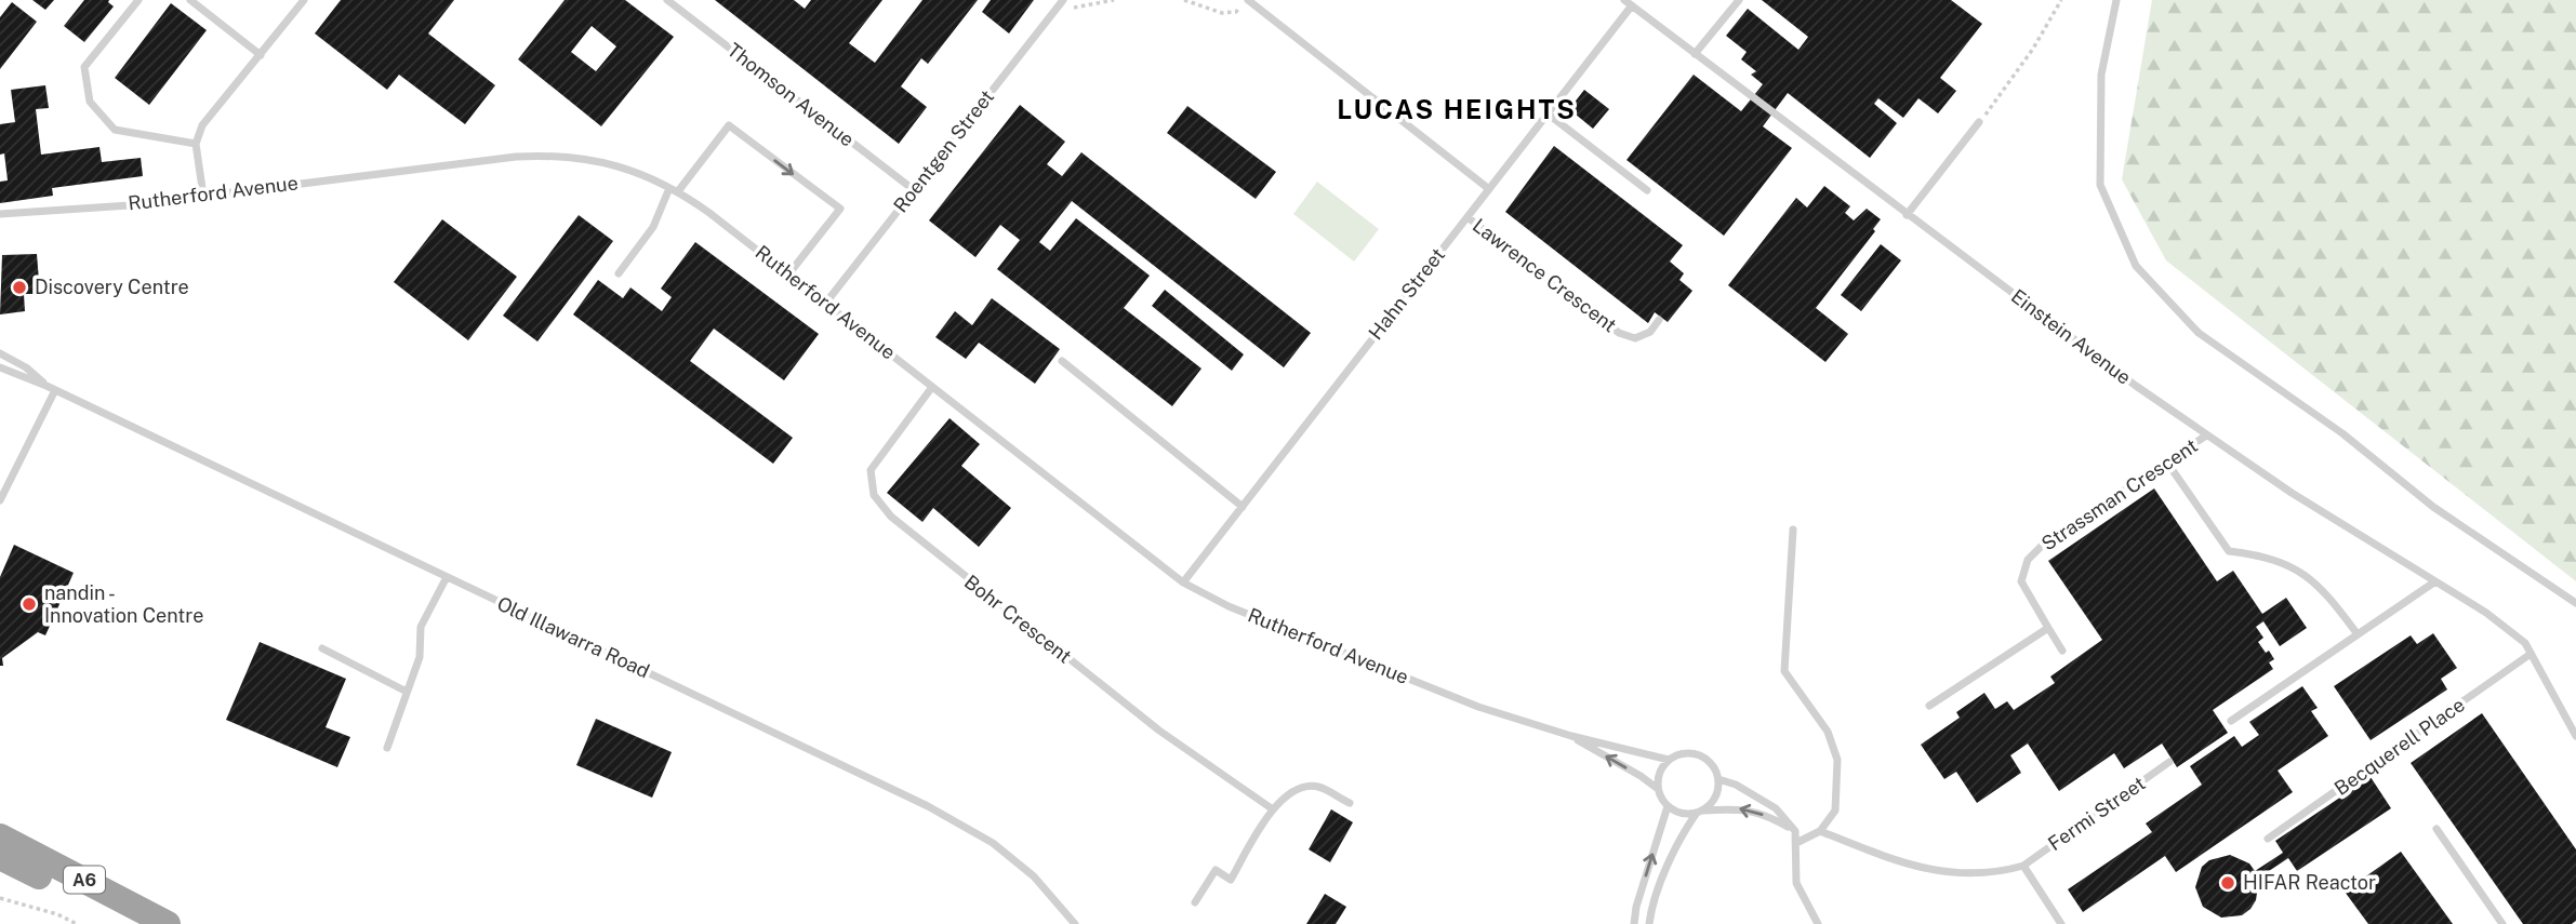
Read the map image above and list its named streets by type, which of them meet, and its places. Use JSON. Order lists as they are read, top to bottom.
{
  "streets": {
    "highway": ["A6"],
    "lane": [
      "Thomson Avenue",
      "Roentgen Street",
      "Rutherford Avenue",
      "Lawrence Crescent",
      "Hahn Street",
      "Einstein Avenue",
      "Strassman Crescent",
      "Bohr Crescent",
      "Old Illawarra Road",
      "Becquerell Place",
      "Fermi Street"
    ]
  },
  "crossings": [
    ["Thomson Avenue", "Roentgen Street"],
    ["Roentgen Street", "Rutherford Avenue"],
    ["Rutherford Avenue", "Hahn Street"],
    ["Rutherford Avenue", "Bohr Crescent"],
    ["Lawrence Crescent", "Hahn Street"],
    ["Hahn Street", "Einstein Avenue"],
    ["Einstein Avenue", "Strassman Crescent"],
    ["Einstein Avenue", "Becquerell Place"]
  ],
  "districts": ["LUCAS HEIGHTS"],
  "places": ["Discovery Centre", "nandin - Innovation Centre", "HIFAR Reactor"]
}
